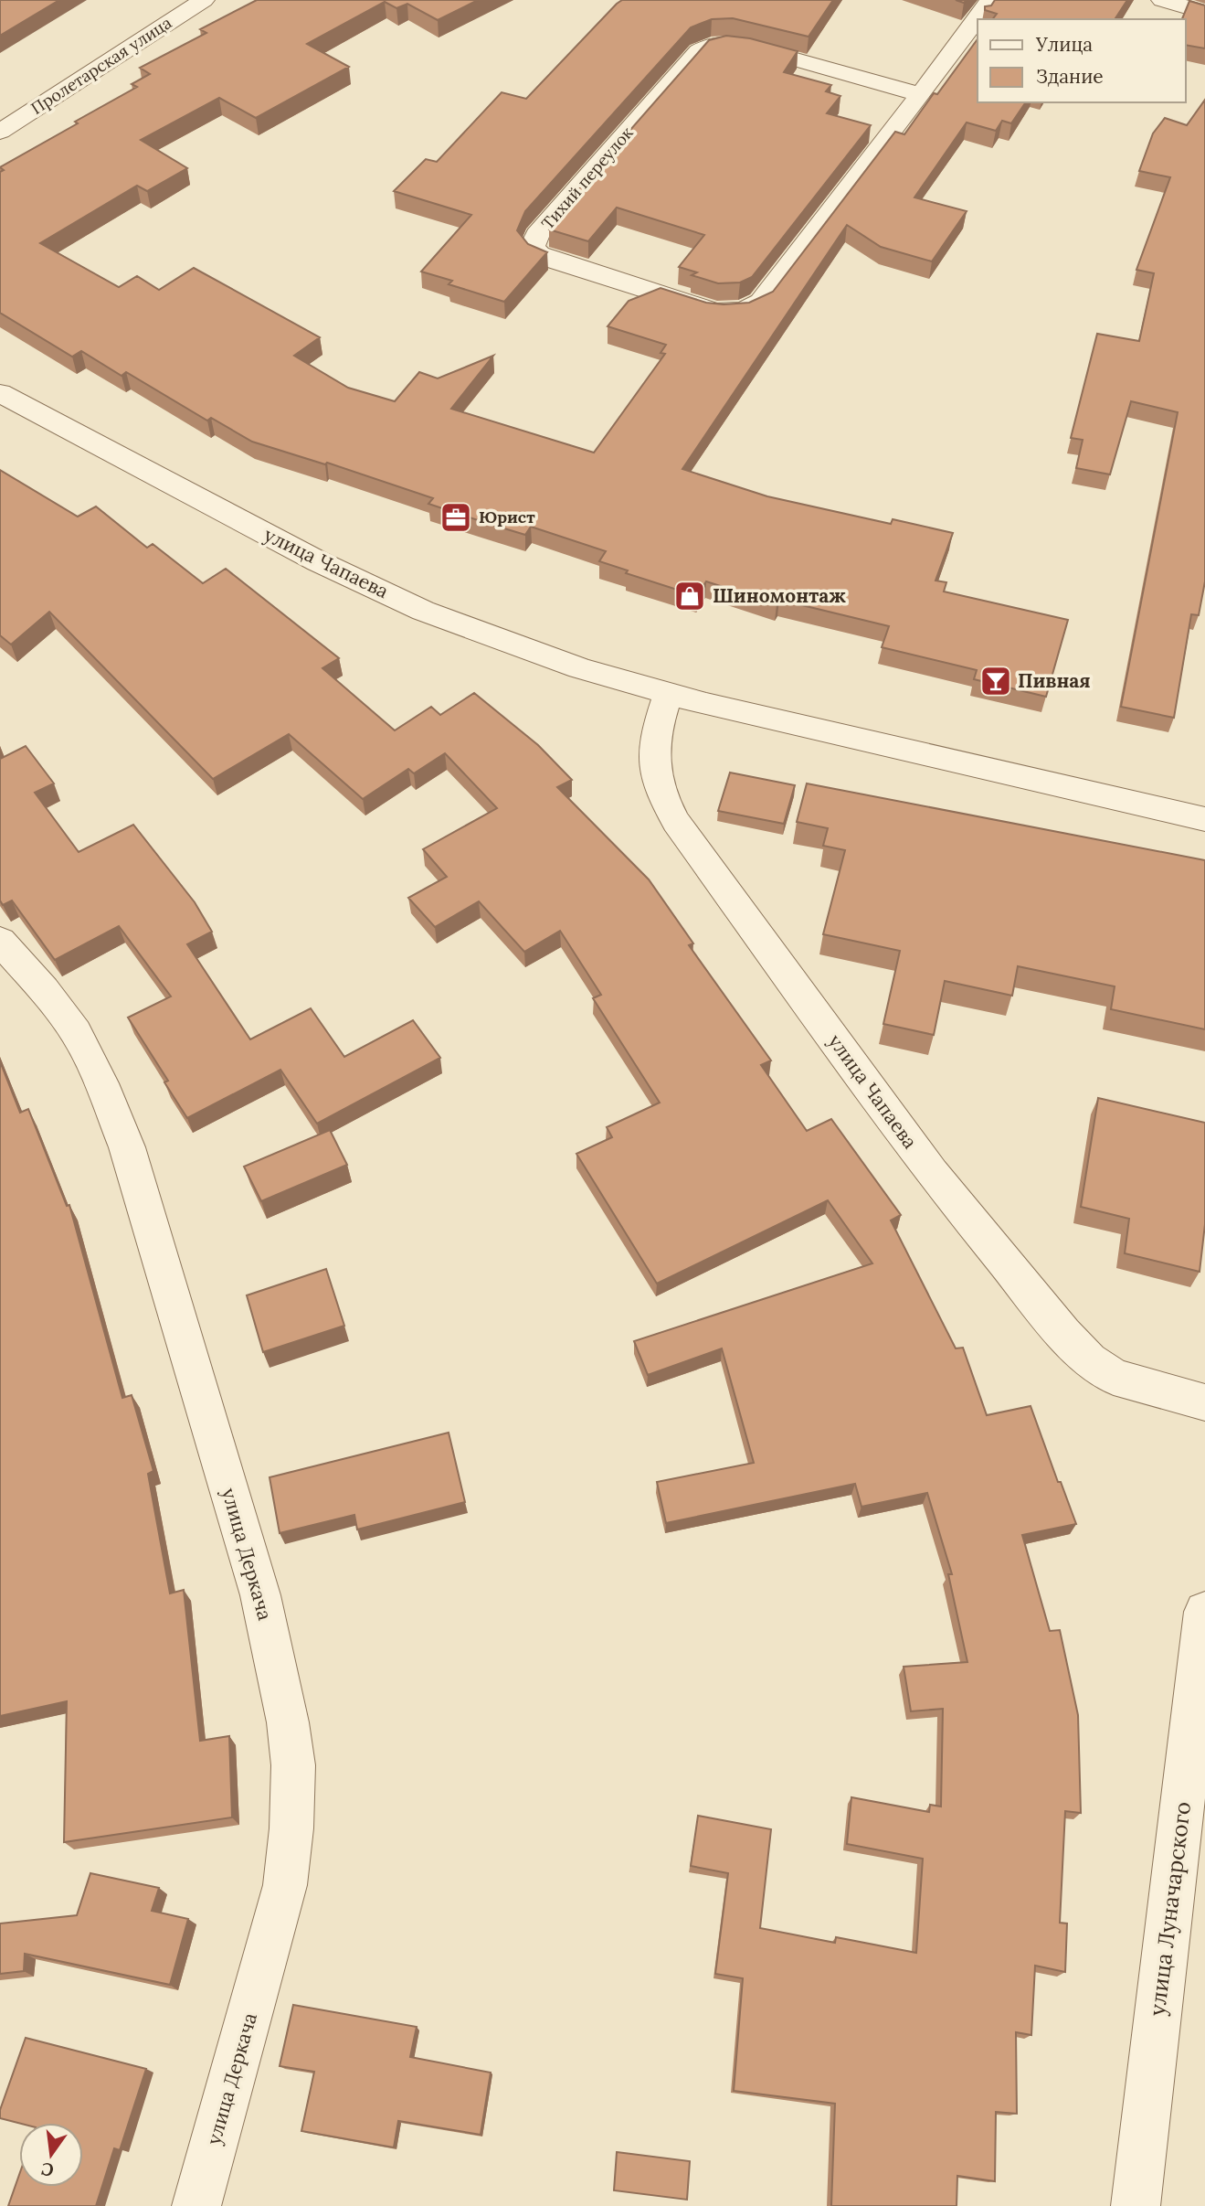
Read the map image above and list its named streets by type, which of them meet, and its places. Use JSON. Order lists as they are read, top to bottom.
{
  "streets": {
    "street": [
      "Пролетарская улица",
      "Тихий переулок",
      "улица Чапаева",
      "улица Деркача",
      "улица Луначарского"
    ]
  },
  "places": {
    "office": ["Юрист"],
    "shop": ["Шиномонтаж"],
    "bar": ["Пивная"]
  },
  "legend": ["Улица", "Здание"],
  "north": "bottom"
}
